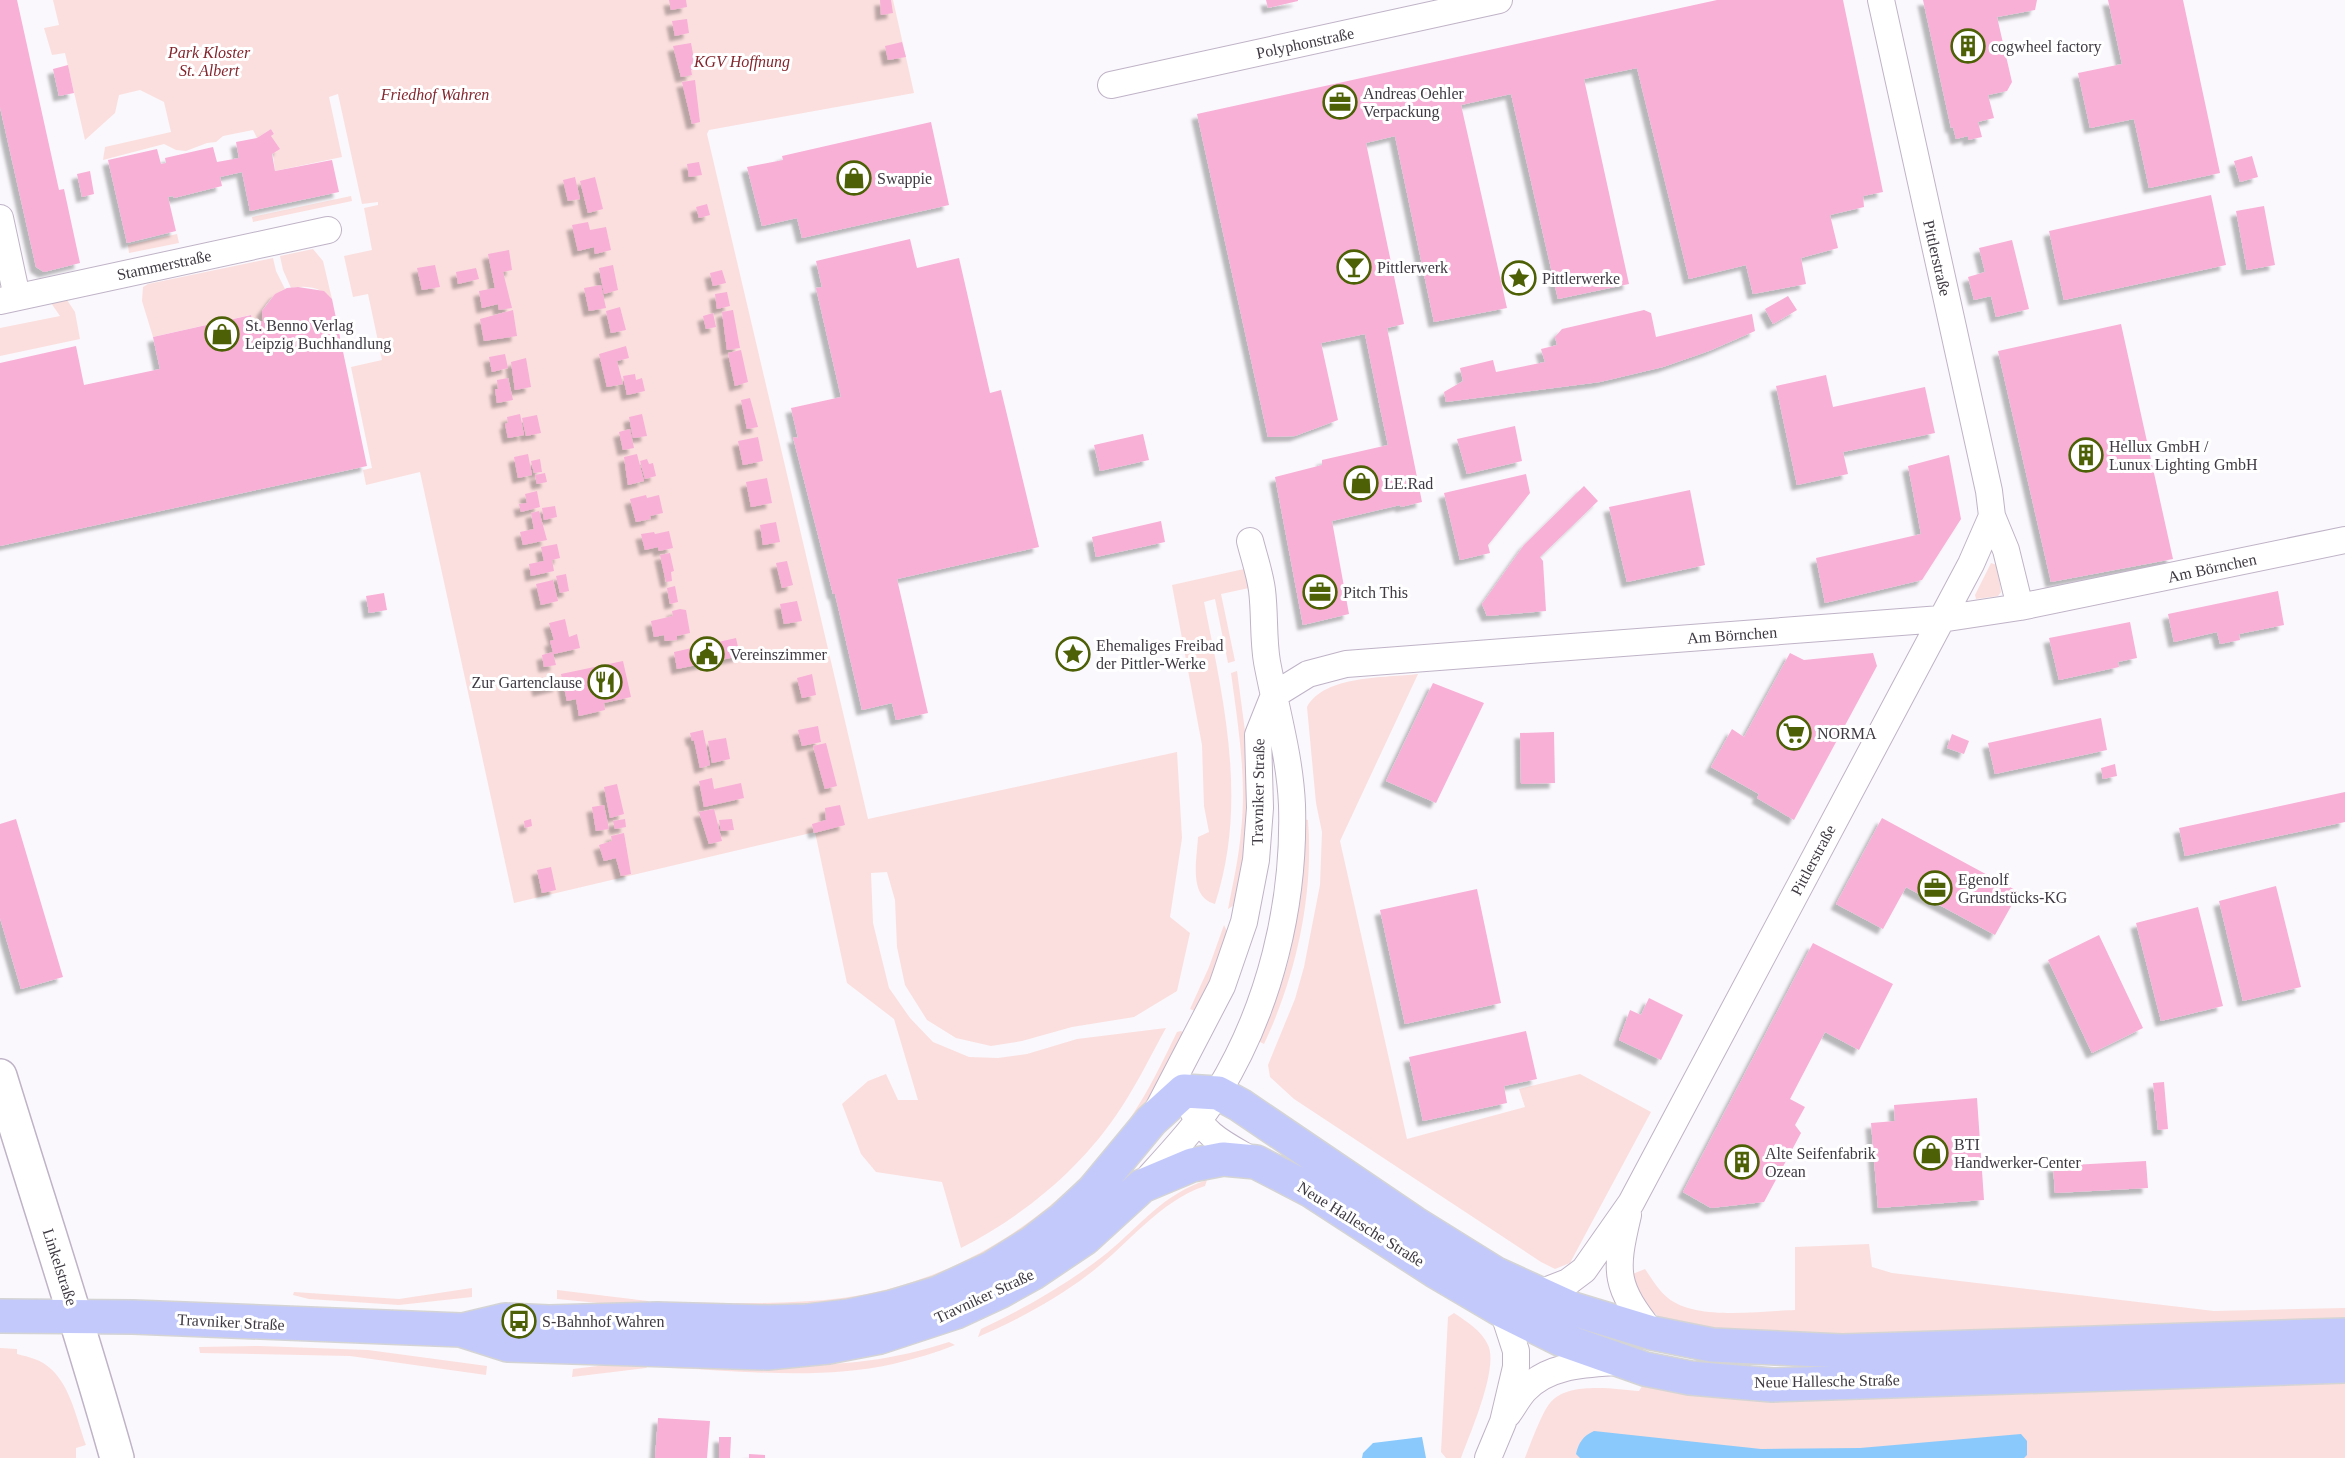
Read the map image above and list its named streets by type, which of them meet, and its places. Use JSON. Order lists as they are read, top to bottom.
{
  "streets": {
    "main road": ["Travniker Straße", "Neue Hallesche Straße", "Linkelstraße"],
    "street": [
      "Polyphonstraße",
      "Pittlerstraße",
      "Stammerstraße",
      "Am Börnchen"
    ]
  },
  "crossings": [
    ["Pittlerstraße", "Am Börnchen"],
    ["Pittlerstraße", "Neue Hallesche Straße"],
    ["Am Börnchen", "Travniker Straße"],
    ["Travniker Straße", "Neue Hallesche Straße"],
    ["Travniker Straße", "Linkelstraße"]
  ],
  "parks": ["Park Kloster St. Albert", "KGV Hoffnung", "Friedhof Wahren"],
  "places": {
    "building": ["cogwheel factory", "Hellux GmbH / Lunux Lighting GmbH", "Alte Seifenfabrik Ozean"],
    "office": ["Andreas Oehler Verpackung", "Pitch This", "Egenolf Grundstücks-KG"],
    "shop": [
      "Swappie",
      "St. Benno Verlag Leipzig Buchhandlung",
      "LE.Rad",
      "BTI Handwerker-Center"
    ],
    "bar": ["Pittlerwerk"],
    "place": ["Pittlerwerke", "Ehemaliges Freibad der Pittler-Werke"],
    "public building": ["Vereinszimmer"],
    "restaurant": ["Zur Gartenclause"],
    "supermarket": ["NORMA"],
    "bus stop": ["S-Bahnhof Wahren"]
  }
}
